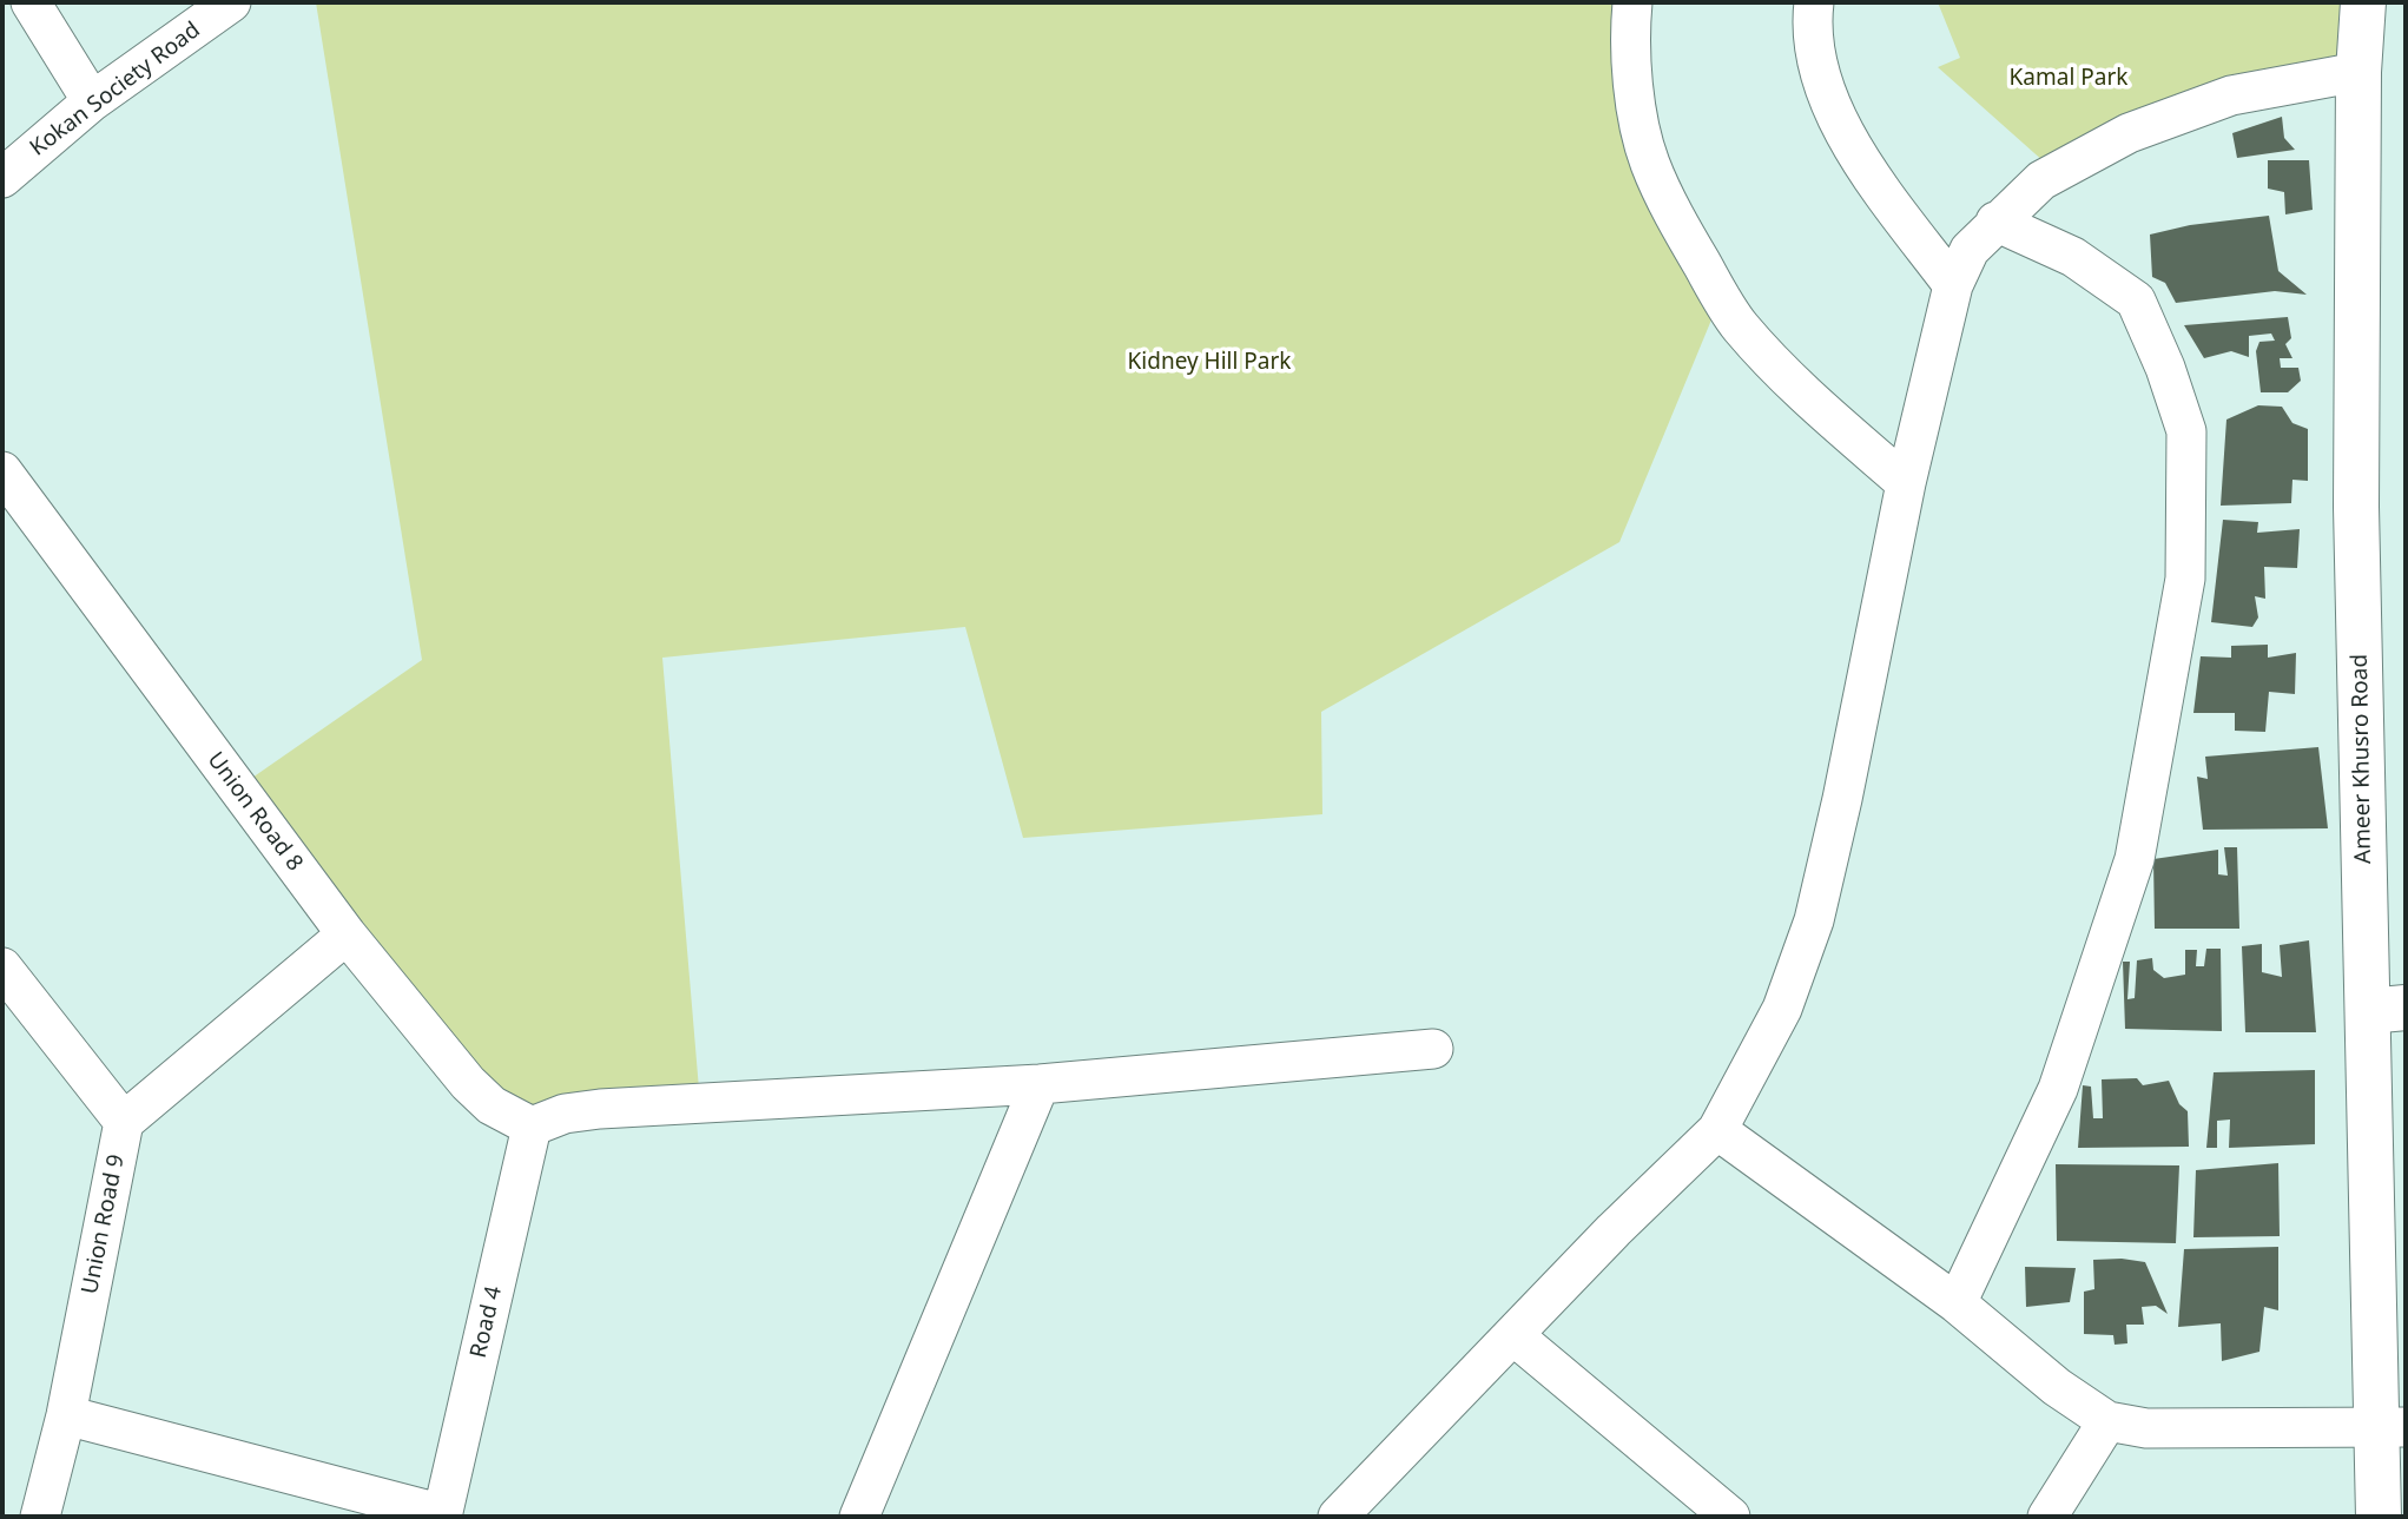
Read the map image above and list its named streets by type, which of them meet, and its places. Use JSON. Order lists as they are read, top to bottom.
{
  "streets": {
    "main road": ["Ameer Khusro Road"],
    "street": [
      "Kokan Society Road",
      "Union Road 8",
      "Union Road 9",
      "Road 4"
    ]
  },
  "crossings": [
    ["Union Road 8", "Road 4"]
  ],
  "parks": ["Kamal Park", "Kidney Hill Park"]
}
